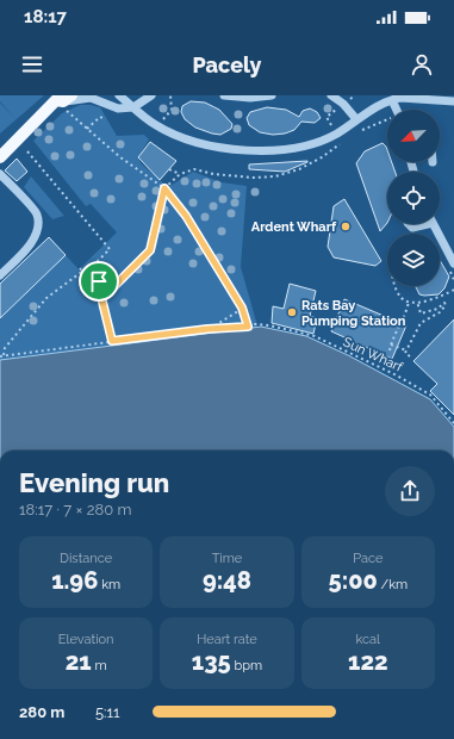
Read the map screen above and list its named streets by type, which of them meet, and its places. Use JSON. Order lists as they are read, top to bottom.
{
  "streets": {
    "path": ["Sun Wharf"]
  },
  "places": ["Ardent Wharf", "Rats Bay Pumping Station"],
  "north": "bottom left",
  "page": {
    "status": "18:17",
    "header": "Pacely",
    "heading": ["Evening run", "18:17 · 7 × 280 m"],
    "stats": [
      ["Distance", "1.96 km"],
      ["Time", "9:48"],
      ["Pace", "5:00 /km"],
      ["Elevation", "21 m"],
      ["Heart rate", "135 bpm"],
      ["kcal", "122"]
    ],
    "list": [
      {
        "name": "280 m",
        "note": "5:11"
      }
    ]
  }
}
